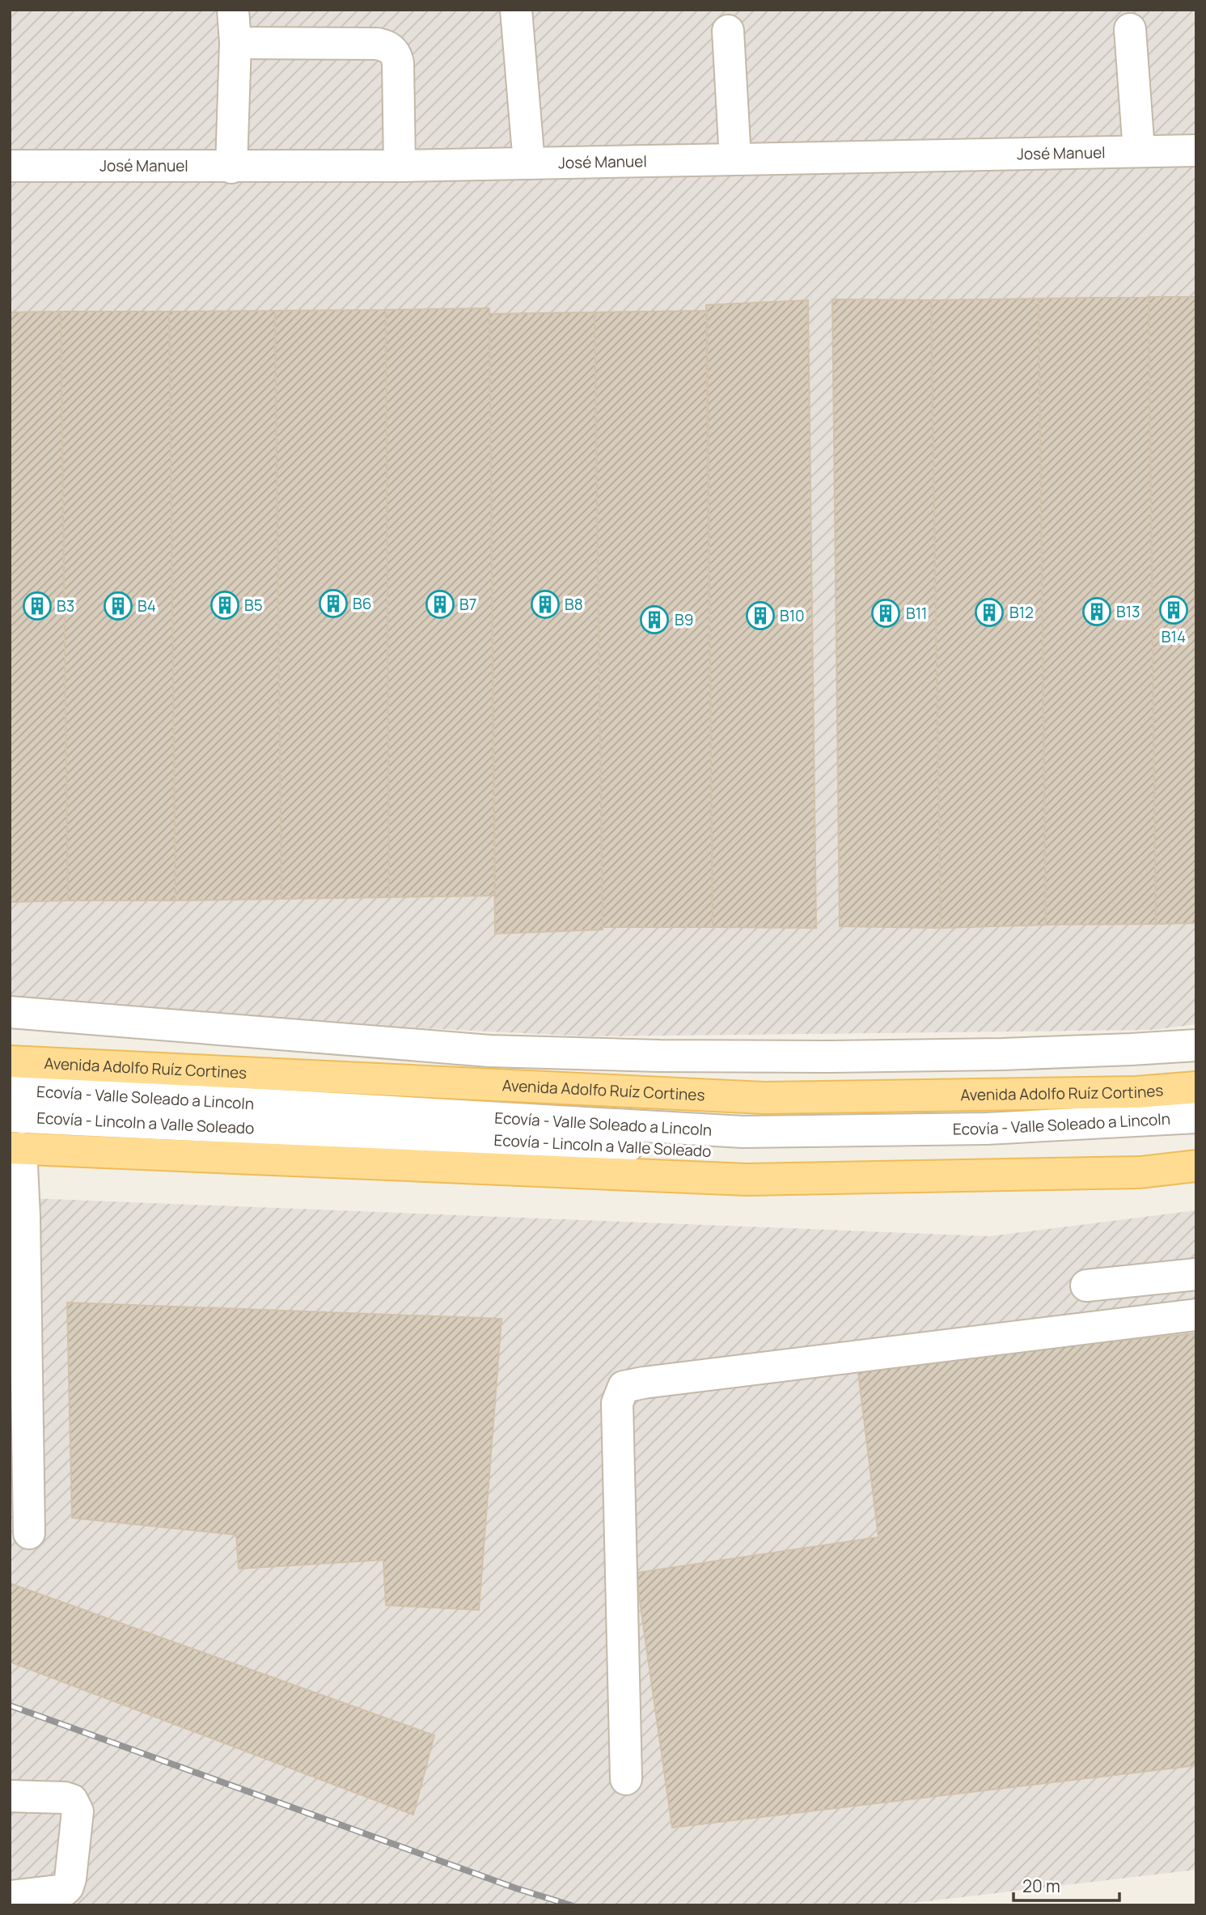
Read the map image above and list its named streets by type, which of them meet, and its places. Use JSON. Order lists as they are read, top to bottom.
{
  "streets": {
    "main road": ["Avenida Adolfo Ruíz Cortines"],
    "street": ["José Manuel", "Ecovía - Valle Soleado a Lincoln", "Ecovía - Lincoln a Valle Soleado"]
  },
  "places": {
    "building": [
      "B6",
      "B7",
      "B8",
      "B5",
      "B3",
      "B4",
      "B14",
      "B13",
      "B12",
      "B11",
      "B10",
      "B9"
    ]
  },
  "scale_bar": "20 m"
}
